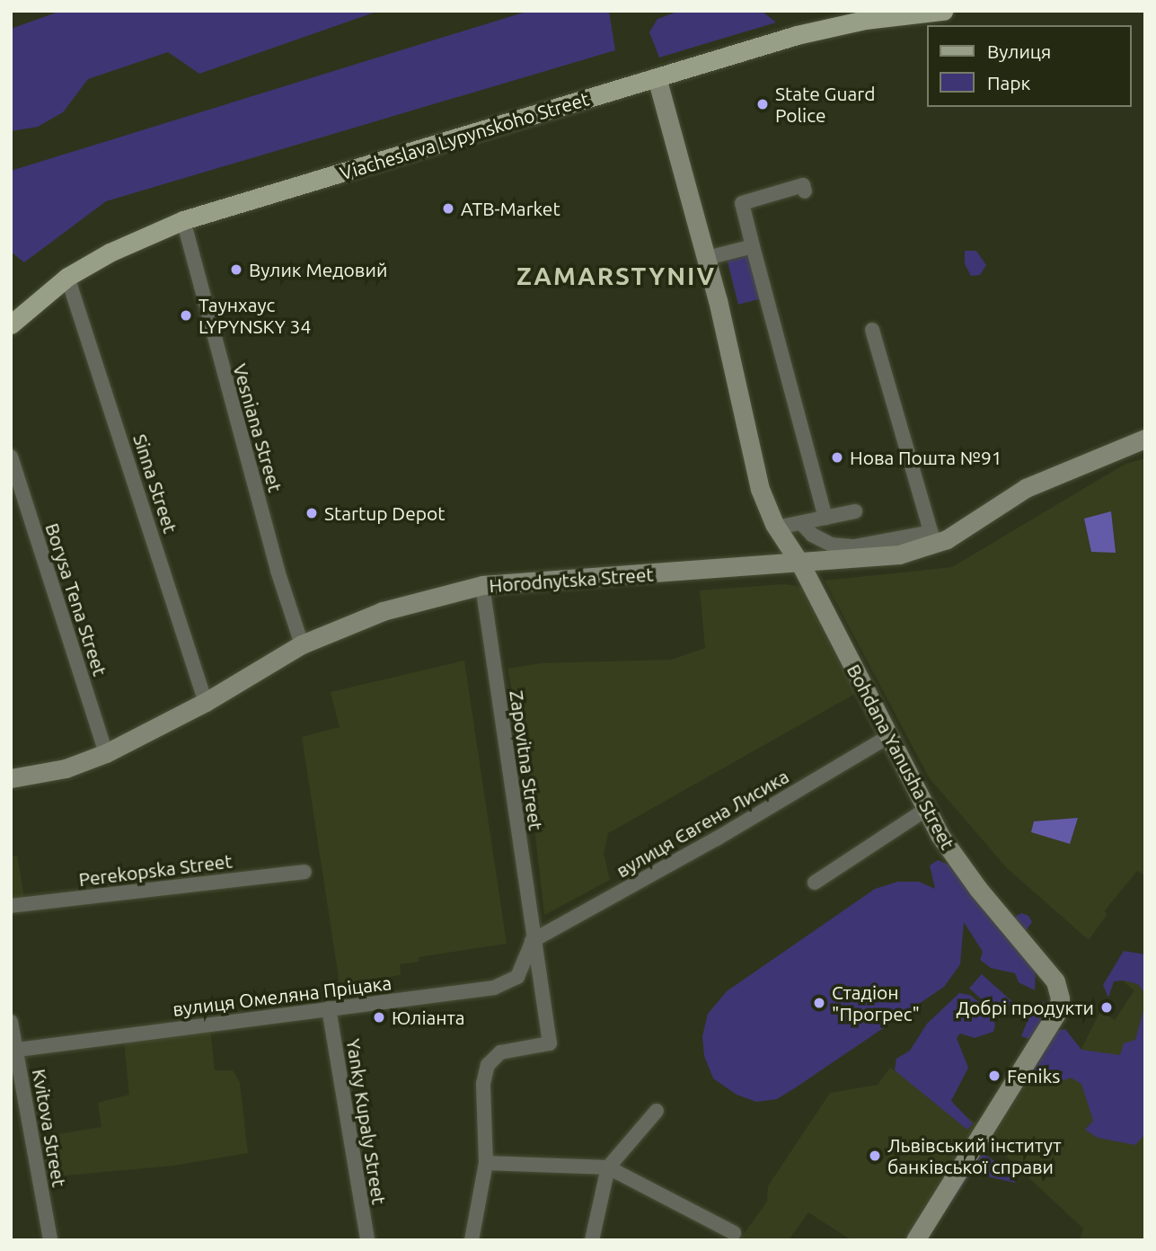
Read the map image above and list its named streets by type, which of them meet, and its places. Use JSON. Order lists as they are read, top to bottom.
{
  "streets": {
    "main road": ["Viacheslava Lypynskoho Street"],
    "street": [
      "Vesniana Street",
      "Sinna Street",
      "Horodnytska Street",
      "Borysa Tena Street",
      "Bohdana Yanusha Street",
      "Zapovitna Street",
      "вулиця Євгена Лисика",
      "Perekopska Street",
      "вулиця Омеляна Пріцака",
      "Yanky Kupaly Street",
      "Kvitova Street"
    ]
  },
  "crossings": [
    ["Viacheslava Lypynskoho Street", "Vesniana Street"],
    ["Viacheslava Lypynskoho Street", "Sinna Street"],
    ["Viacheslava Lypynskoho Street", "Bohdana Yanusha Street"],
    ["Vesniana Street", "Horodnytska Street"],
    ["Sinna Street", "Horodnytska Street"],
    ["Horodnytska Street", "Borysa Tena Street"],
    ["Horodnytska Street", "Bohdana Yanusha Street"],
    ["Horodnytska Street", "Zapovitna Street"],
    ["Bohdana Yanusha Street", "вулиця Євгена Лисика"],
    ["Zapovitna Street", "вулиця Євгена Лисика"],
    ["Zapovitna Street", "вулиця Омеляна Пріцака"],
    ["вулиця Євгена Лисика", "вулиця Омеляна Пріцака"],
    ["вулиця Омеляна Пріцака", "Yanky Kupaly Street"],
    ["вулиця Омеляна Пріцака", "Kvitova Street"]
  ],
  "districts": ["ZAMARSTYNIV"],
  "places": [
    "State Guard Police",
    "ATB-Market",
    "Вулик Медовий",
    "Таунхаус LYPYNSKY 34",
    "Нова Пошта №91",
    "Startup Depot",
    "Стадіон \"Прогрес\"",
    "Добрі продукти",
    "Юліанта",
    "Feniks",
    "Львівський інститут банківської справи"
  ],
  "legend": ["Вулиця", "Парк"]
}
